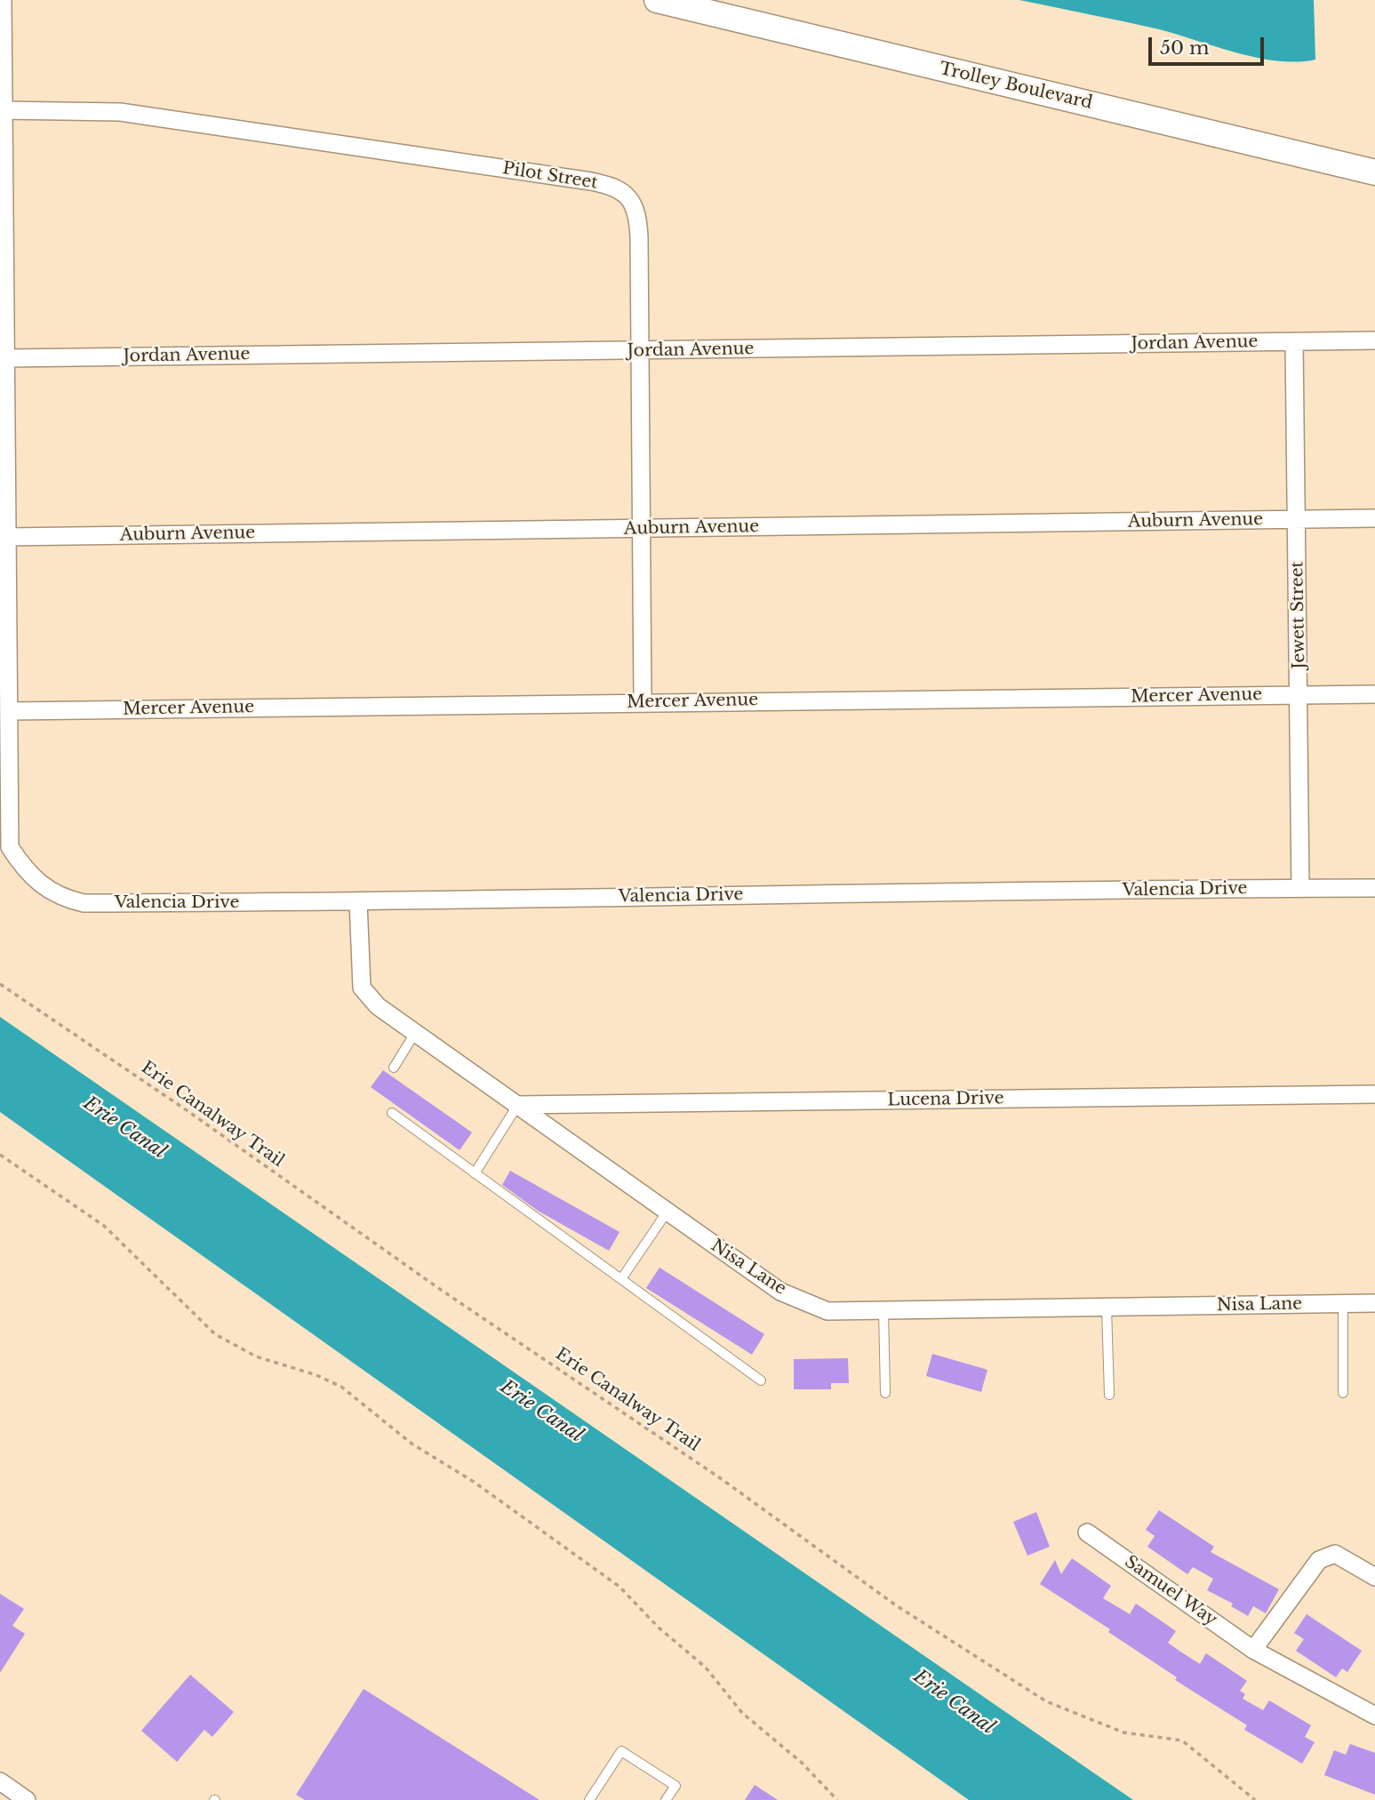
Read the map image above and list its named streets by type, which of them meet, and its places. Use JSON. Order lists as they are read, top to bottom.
{
  "streets": {
    "street": [
      "Trolley Boulevard",
      "Pilot Street",
      "Jordan Avenue",
      "Auburn Avenue",
      "Jewett Street",
      "Mercer Avenue",
      "Valencia Drive",
      "Lucena Drive",
      "Nisa Lane",
      "Samuel Way"
    ],
    "path": ["Erie Canalway Trail"]
  },
  "crossings": [
    ["Pilot Street", "Jordan Avenue"],
    ["Pilot Street", "Auburn Avenue"],
    ["Pilot Street", "Mercer Avenue"],
    ["Jordan Avenue", "Jewett Street"],
    ["Auburn Avenue", "Jewett Street"],
    ["Jewett Street", "Mercer Avenue"],
    ["Jewett Street", "Valencia Drive"],
    ["Mercer Avenue", "Valencia Drive"],
    ["Valencia Drive", "Nisa Lane"],
    ["Lucena Drive", "Nisa Lane"]
  ],
  "water": ["Erie Canal"],
  "scale_bar": "50 m"
}
